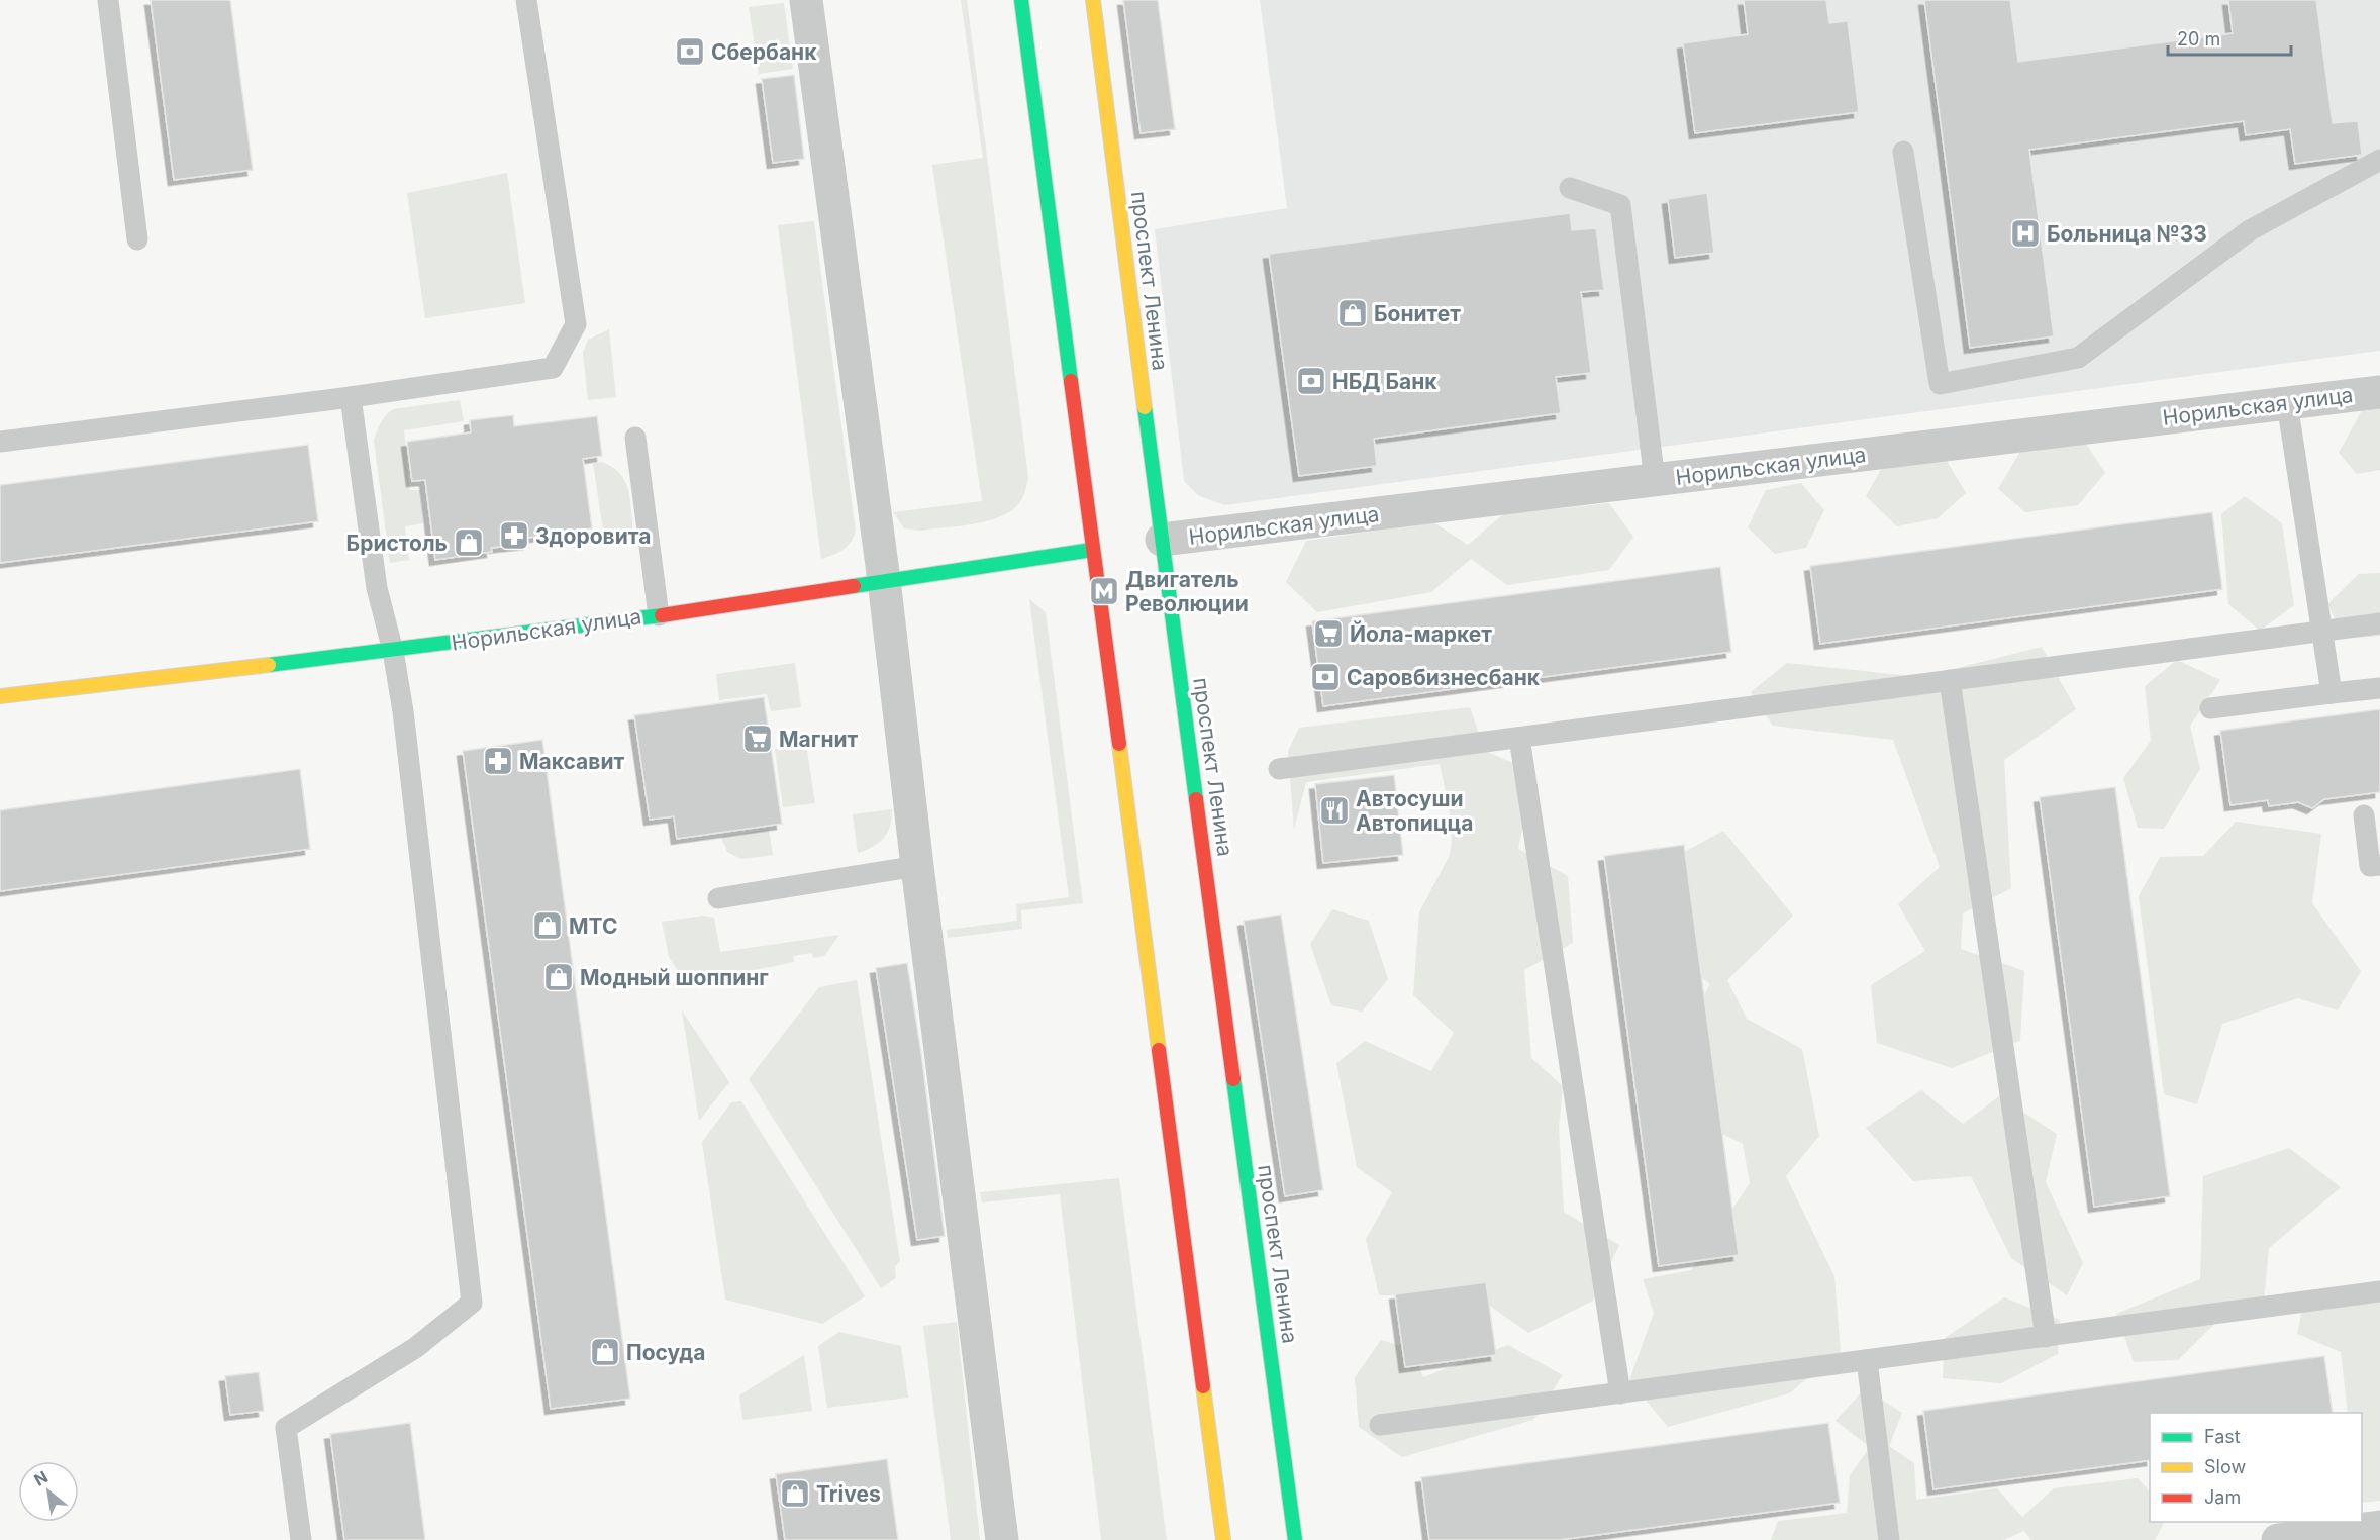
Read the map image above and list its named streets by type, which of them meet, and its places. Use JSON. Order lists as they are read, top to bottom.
{
  "streets": {
    "main road": ["проспект Ленина", "Норильская улица"]
  },
  "crossings": [
    ["проспект Ленина", "Норильская улица"]
  ],
  "places": {
    "bank": ["Сбербанк", "НБД Банк", "Саровбизнесбанк"],
    "hospital": ["Больница №33"],
    "shop": [
      "Бонитет",
      "Бристоль",
      "МТС",
      "Модный шоппинг",
      "Посуда",
      "Trives"
    ],
    "pharmacy": ["Здоровита", "Максавит"],
    "metro station": ["Двигатель Революции"],
    "supermarket": ["Йола-маркет", "Магнит"],
    "restaurant": ["Автосуши Автопицца"]
  },
  "legend": ["Fast", "Slow", "Jam"],
  "scale_bar": "20 m",
  "north": "top left"
}
